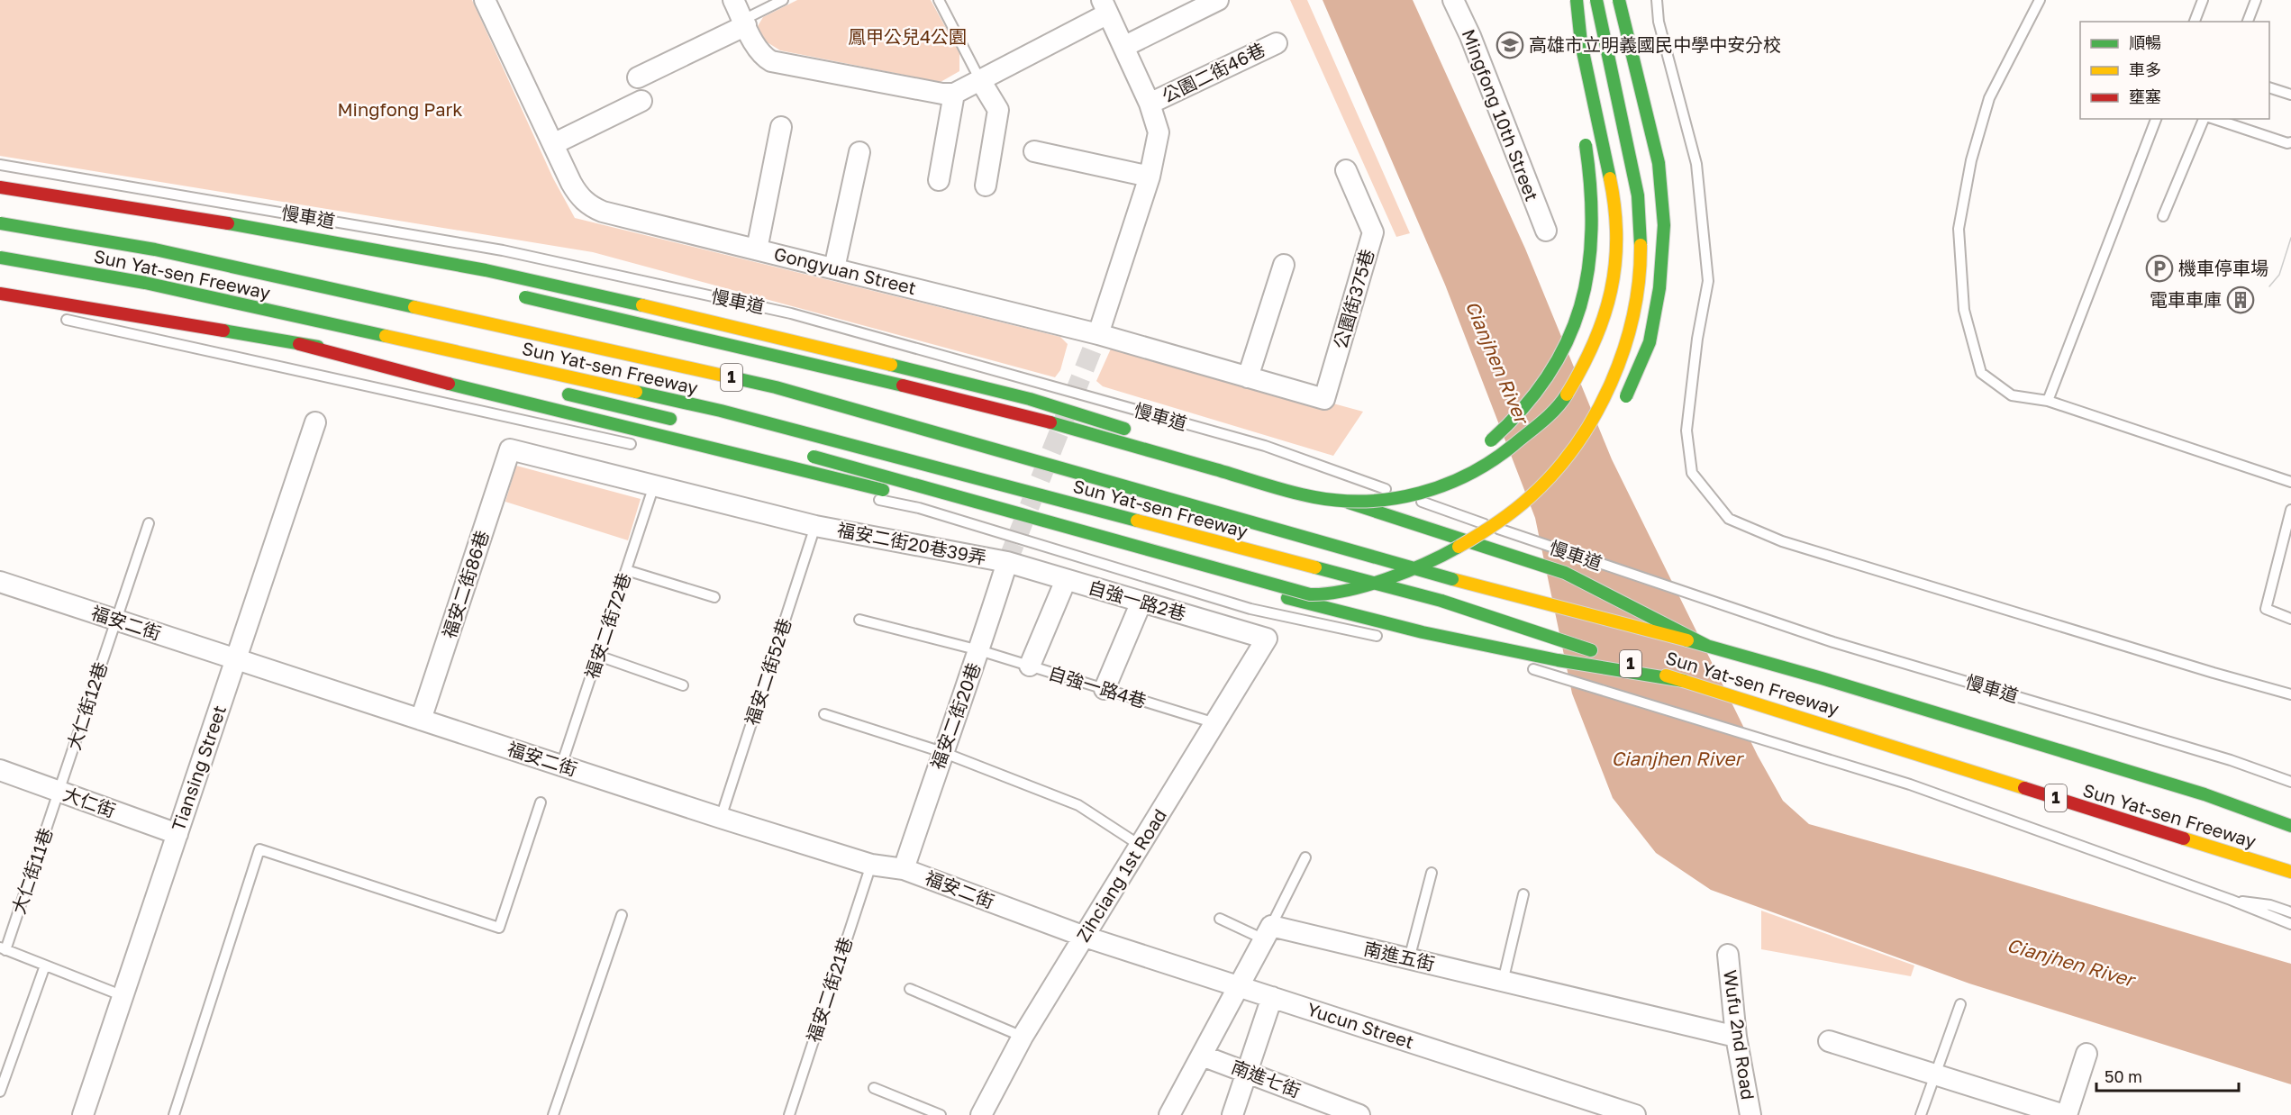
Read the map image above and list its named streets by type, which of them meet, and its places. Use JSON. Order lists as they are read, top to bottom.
{
  "streets": {
    "highway": ["Sun Yat-sen Freeway", "1"],
    "street": [
      "公園二街46巷",
      "Mingfong 10th Street",
      "Gongyuan Street",
      "公園街375巷",
      "福安二街20巷39弄",
      "福安二街86巷",
      "自強一路2巷",
      "福安二街",
      "福安二街20巷",
      "Tiansing Street",
      "大仁街",
      "Zihciang 1st Road",
      "南進五街",
      "Yucun Street",
      "Wufu 2nd Road",
      "南進七街"
    ],
    "lane": [
      "慢車道",
      "福安二街72巷",
      "福安二街52巷",
      "自強一路4巷",
      "大仁街12巷",
      "大仁街11巷",
      "福安二街21巷"
    ]
  },
  "crossings": [
    ["Gongyuan Street", "公園街375巷"],
    ["福安二街20巷39弄", "福安二街86巷"],
    ["福安二街20巷39弄", "自強一路2巷"],
    ["福安二街20巷39弄", "福安二街72巷"],
    ["福安二街20巷39弄", "福安二街52巷"],
    ["福安二街20巷39弄", "福安二街20巷"],
    ["福安二街86巷", "福安二街"],
    ["自強一路2巷", "福安二街20巷"],
    ["自強一路2巷", "Zihciang 1st Road"],
    ["福安二街", "福安二街72巷"],
    ["福安二街", "福安二街52巷"],
    ["福安二街", "大仁街12巷"],
    ["福安二街", "福安二街20巷"],
    ["福安二街", "Tiansing Street"],
    ["福安二街", "Zihciang 1st Road"],
    ["福安二街", "福安二街21巷"],
    ["福安二街", "Yucun Street"],
    ["自強一路4巷", "福安二街20巷"],
    ["自強一路4巷", "Zihciang 1st Road"],
    ["大仁街12巷", "大仁街"],
    ["大仁街12巷", "大仁街11巷"],
    ["Tiansing Street", "大仁街"],
    ["大仁街", "大仁街11巷"],
    ["Zihciang 1st Road", "Yucun Street"],
    ["南進五街", "Wufu 2nd Road"]
  ],
  "water": ["Cianjhen River"],
  "parks": ["鳳甲公兒4公園", "Mingfong Park"],
  "places": {
    "school or university": ["高雄市立明義國民中學中安分校"],
    "parking": ["機車停車場"],
    "building": ["電車車庫"]
  },
  "legend": ["順暢", "車多", "壅塞"],
  "scale_bar": "50 m"
}
